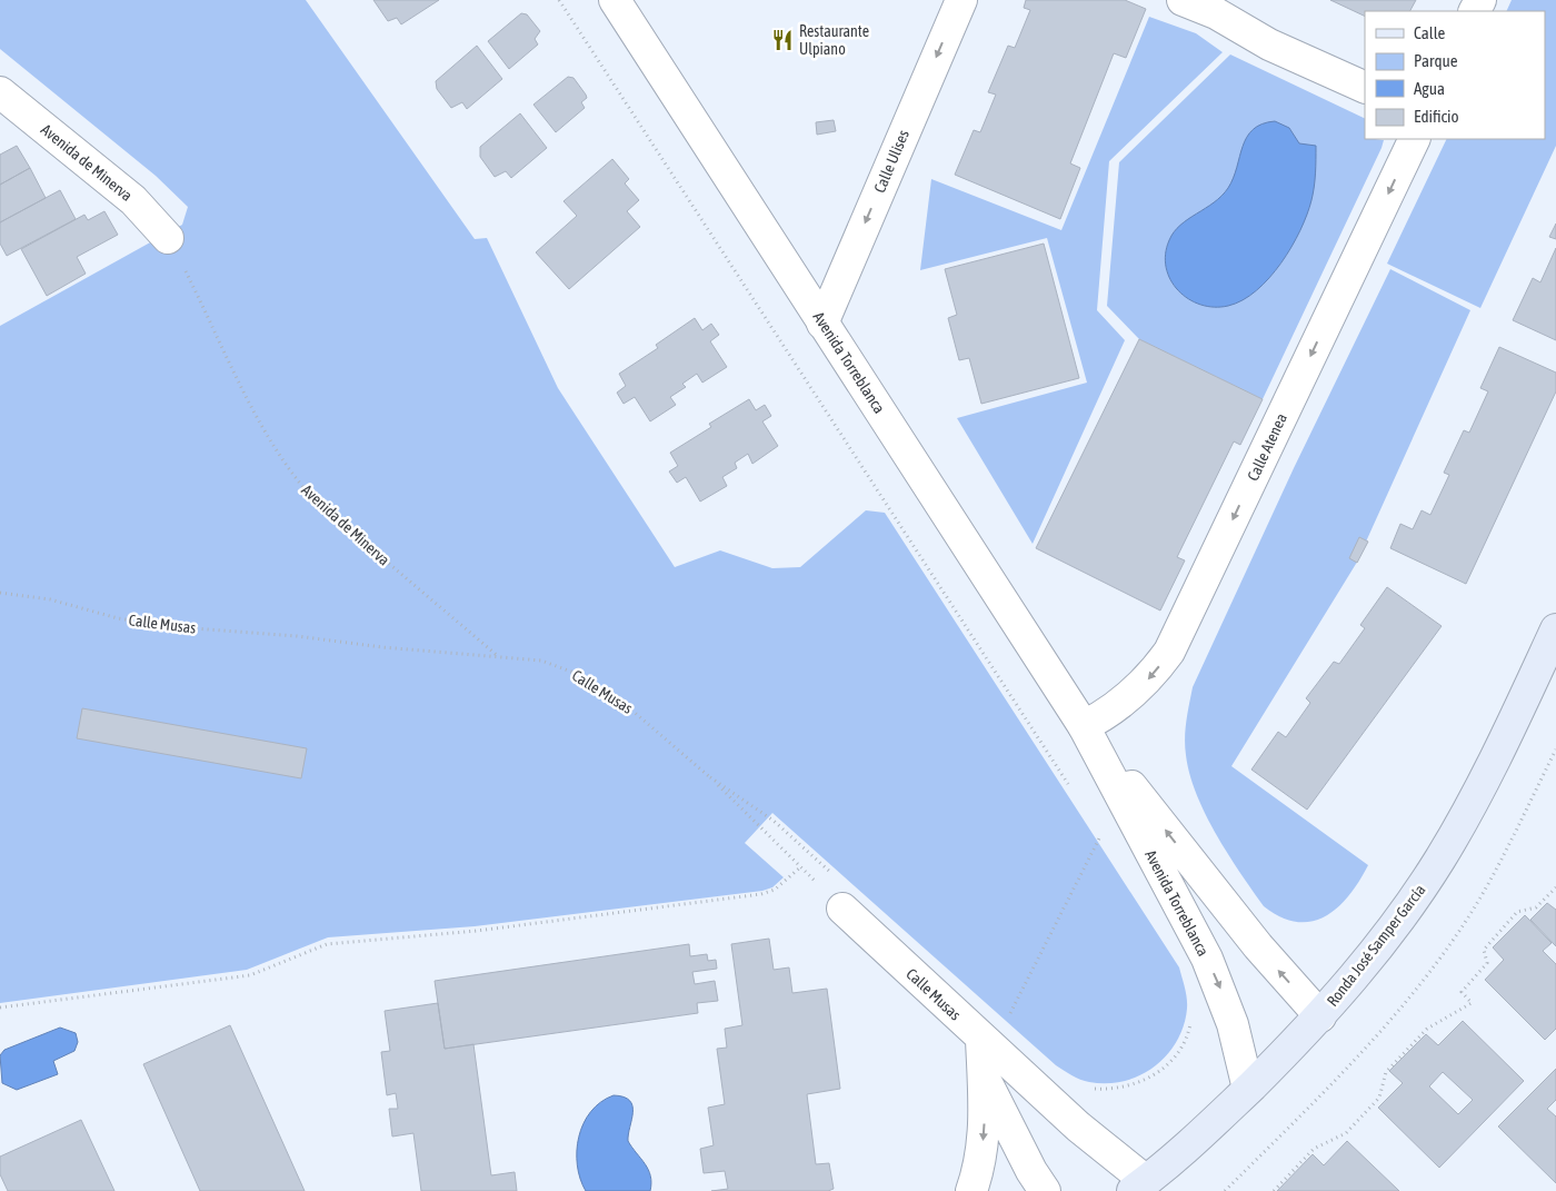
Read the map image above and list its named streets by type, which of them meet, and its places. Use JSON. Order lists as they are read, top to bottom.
{
  "streets": {
    "main road": ["Ronda José Samper García"],
    "street": [
      "Calle Ulises",
      "Avenida de Minerva",
      "Avenida Torreblanca",
      "Calle Atenea",
      "Calle Musas"
    ]
  },
  "crossings": [
    ["Calle Ulises", "Avenida Torreblanca"],
    ["Avenida de Minerva", "Calle Musas"],
    ["Avenida Torreblanca", "Calle Atenea"],
    ["Avenida Torreblanca", "Ronda José Samper García"],
    ["Calle Musas", "Ronda José Samper García"]
  ],
  "one_way": ["Calle Ulises", "Calle Atenea"],
  "places": {
    "restaurant": ["Restaurante Ulpiano"]
  },
  "legend": [
    "Calle",
    "Parque",
    "Agua",
    "Edificio"
  ]
}
